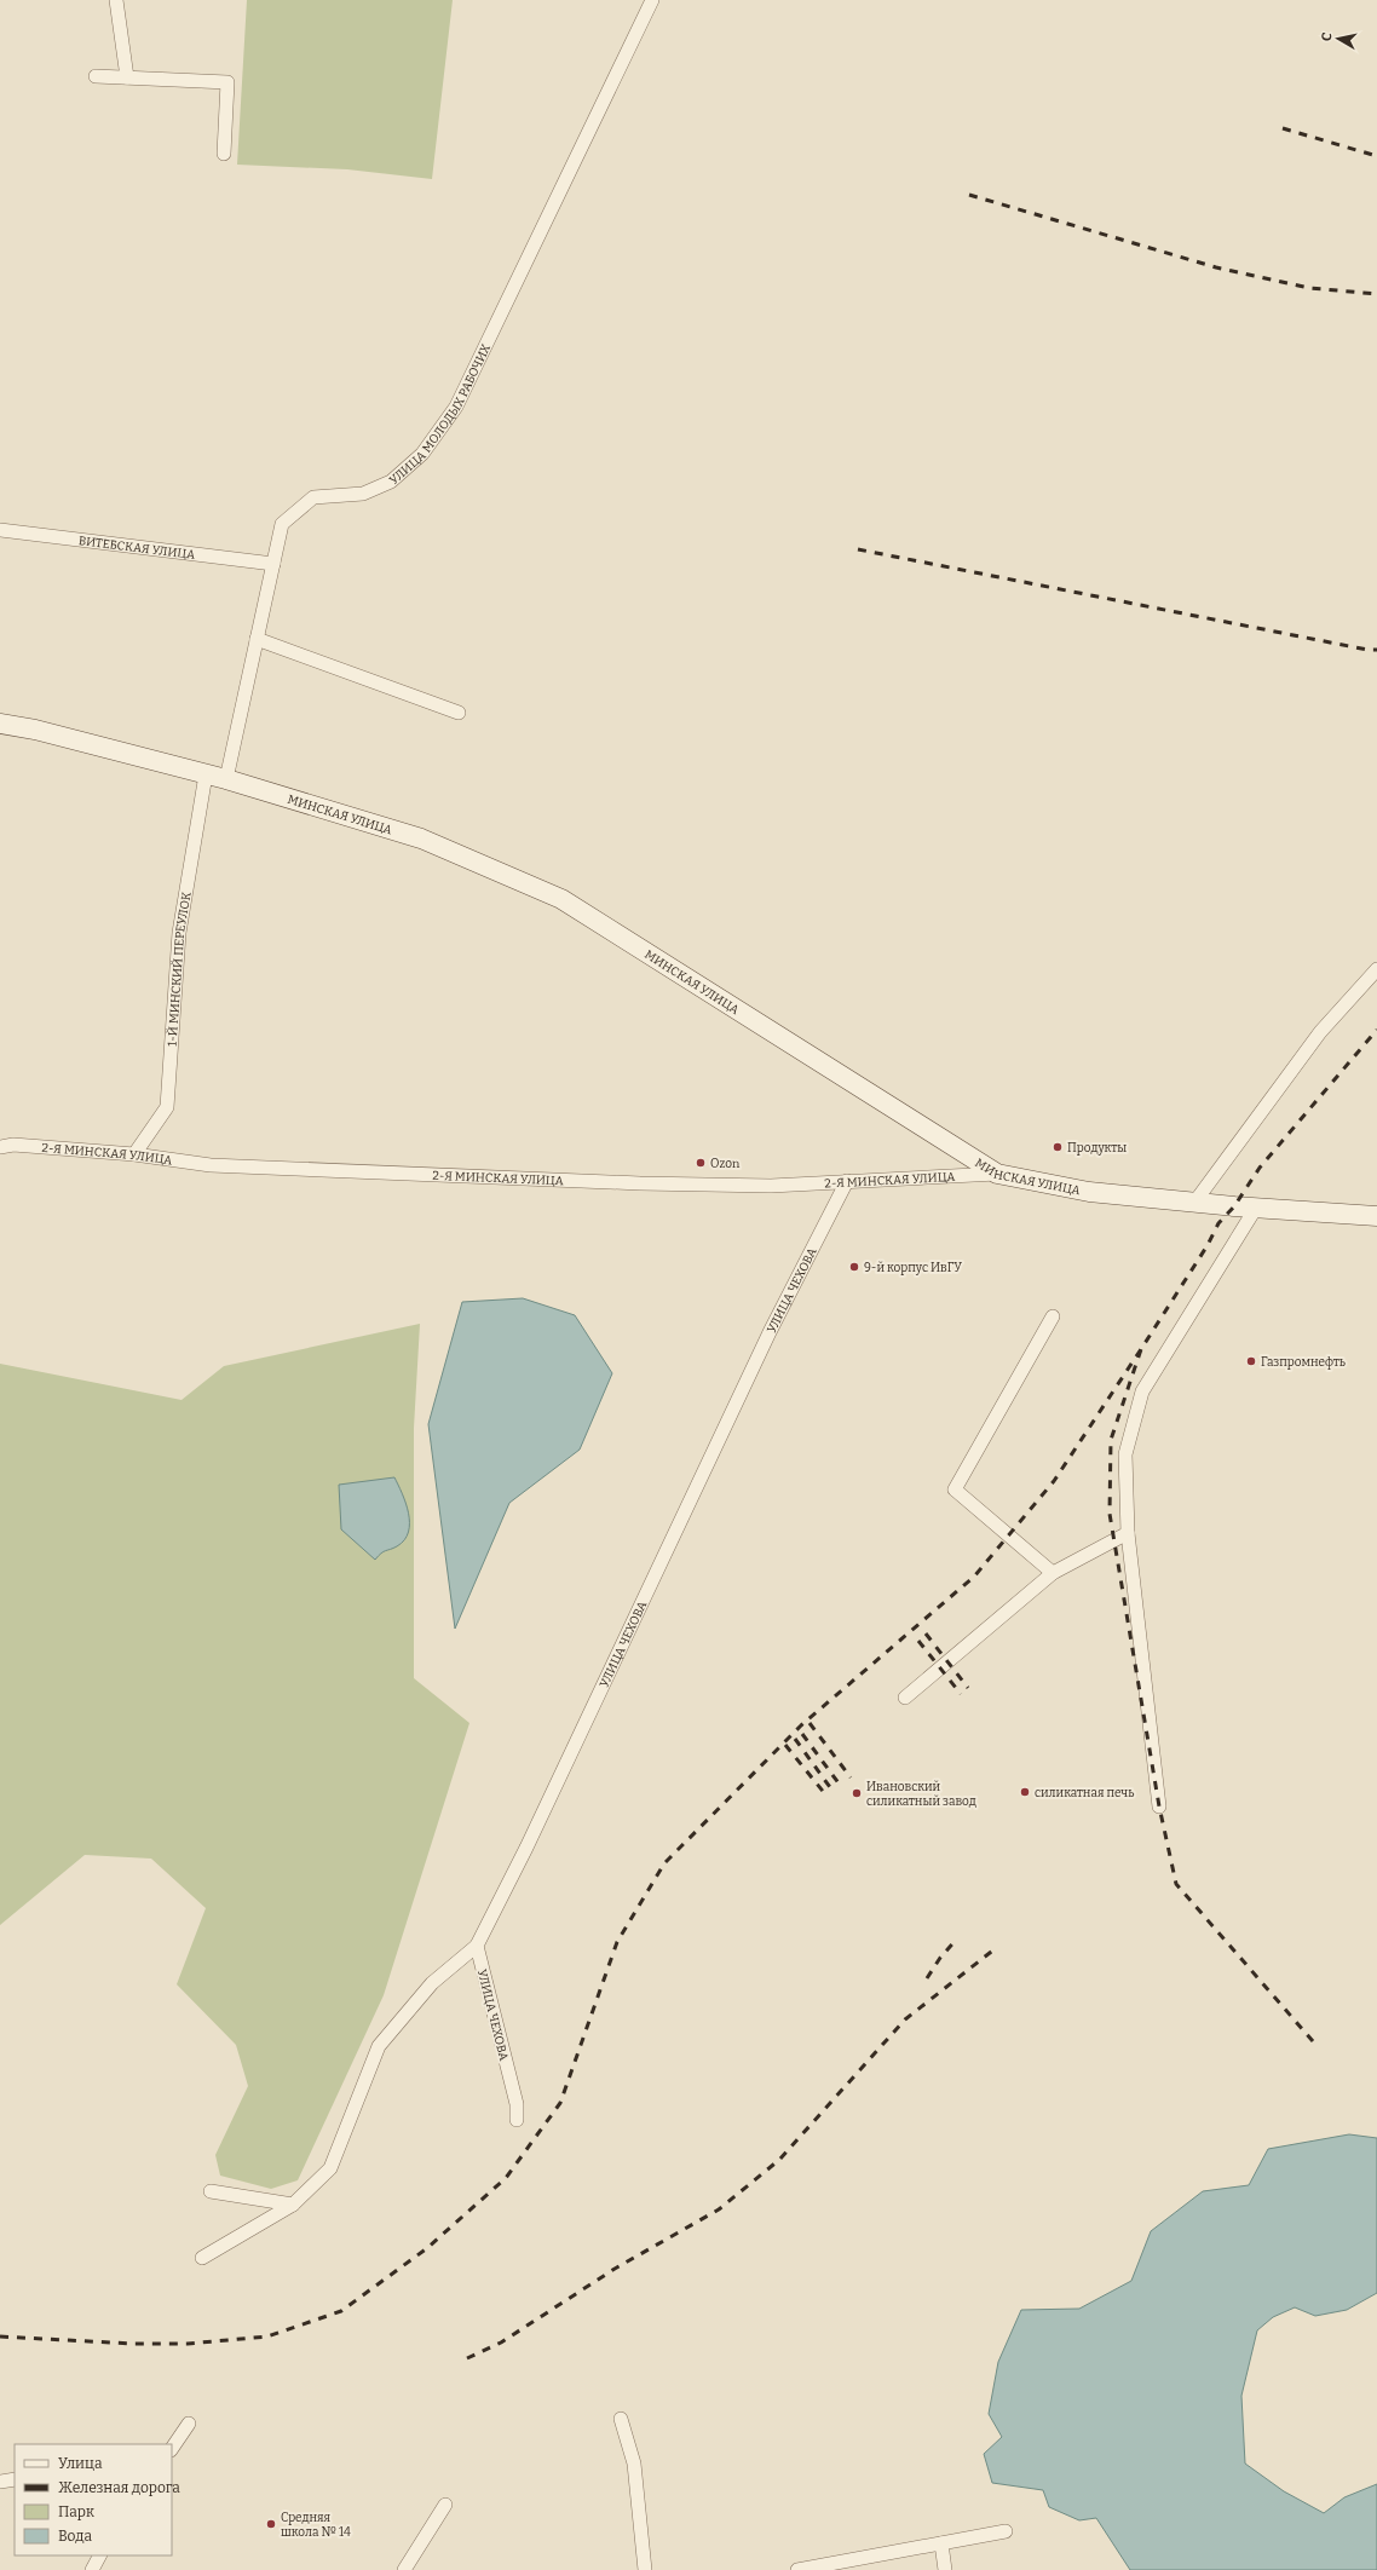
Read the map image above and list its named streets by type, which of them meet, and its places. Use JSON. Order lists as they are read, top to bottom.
{
  "streets": {
    "main road": ["МИНСКАЯ УЛИЦА"],
    "street": [
      "УЛИЦА МОЛОДЫХ РАБОЧИХ",
      "ВИТЕБСКАЯ УЛИЦА",
      "1-Й МИНСКИЙ ПЕРЕУЛОК",
      "2-Я МИНСКАЯ УЛИЦА",
      "УЛИЦА ЧЕХОВА"
    ]
  },
  "crossings": [
    ["УЛИЦА МОЛОДЫХ РАБОЧИХ", "ВИТЕБСКАЯ УЛИЦА"],
    ["УЛИЦА МОЛОДЫХ РАБОЧИХ", "МИНСКАЯ УЛИЦА"],
    ["МИНСКАЯ УЛИЦА", "1-Й МИНСКИЙ ПЕРЕУЛОК"],
    ["МИНСКАЯ УЛИЦА", "2-Я МИНСКАЯ УЛИЦА"],
    ["1-Й МИНСКИЙ ПЕРЕУЛОК", "2-Я МИНСКАЯ УЛИЦА"],
    ["2-Я МИНСКАЯ УЛИЦА", "УЛИЦА ЧЕХОВА"]
  ],
  "places": [
    "Продукты",
    "Ozon",
    "9-й корпус ИвГУ",
    "Газпромнефть",
    "силикатная печь",
    "Ивановский силикатный завод",
    "Средняя школа № 14"
  ],
  "legend": [
    "Улица",
    "Железная дорога",
    "Парк",
    "Вода"
  ],
  "north": "left"
}
